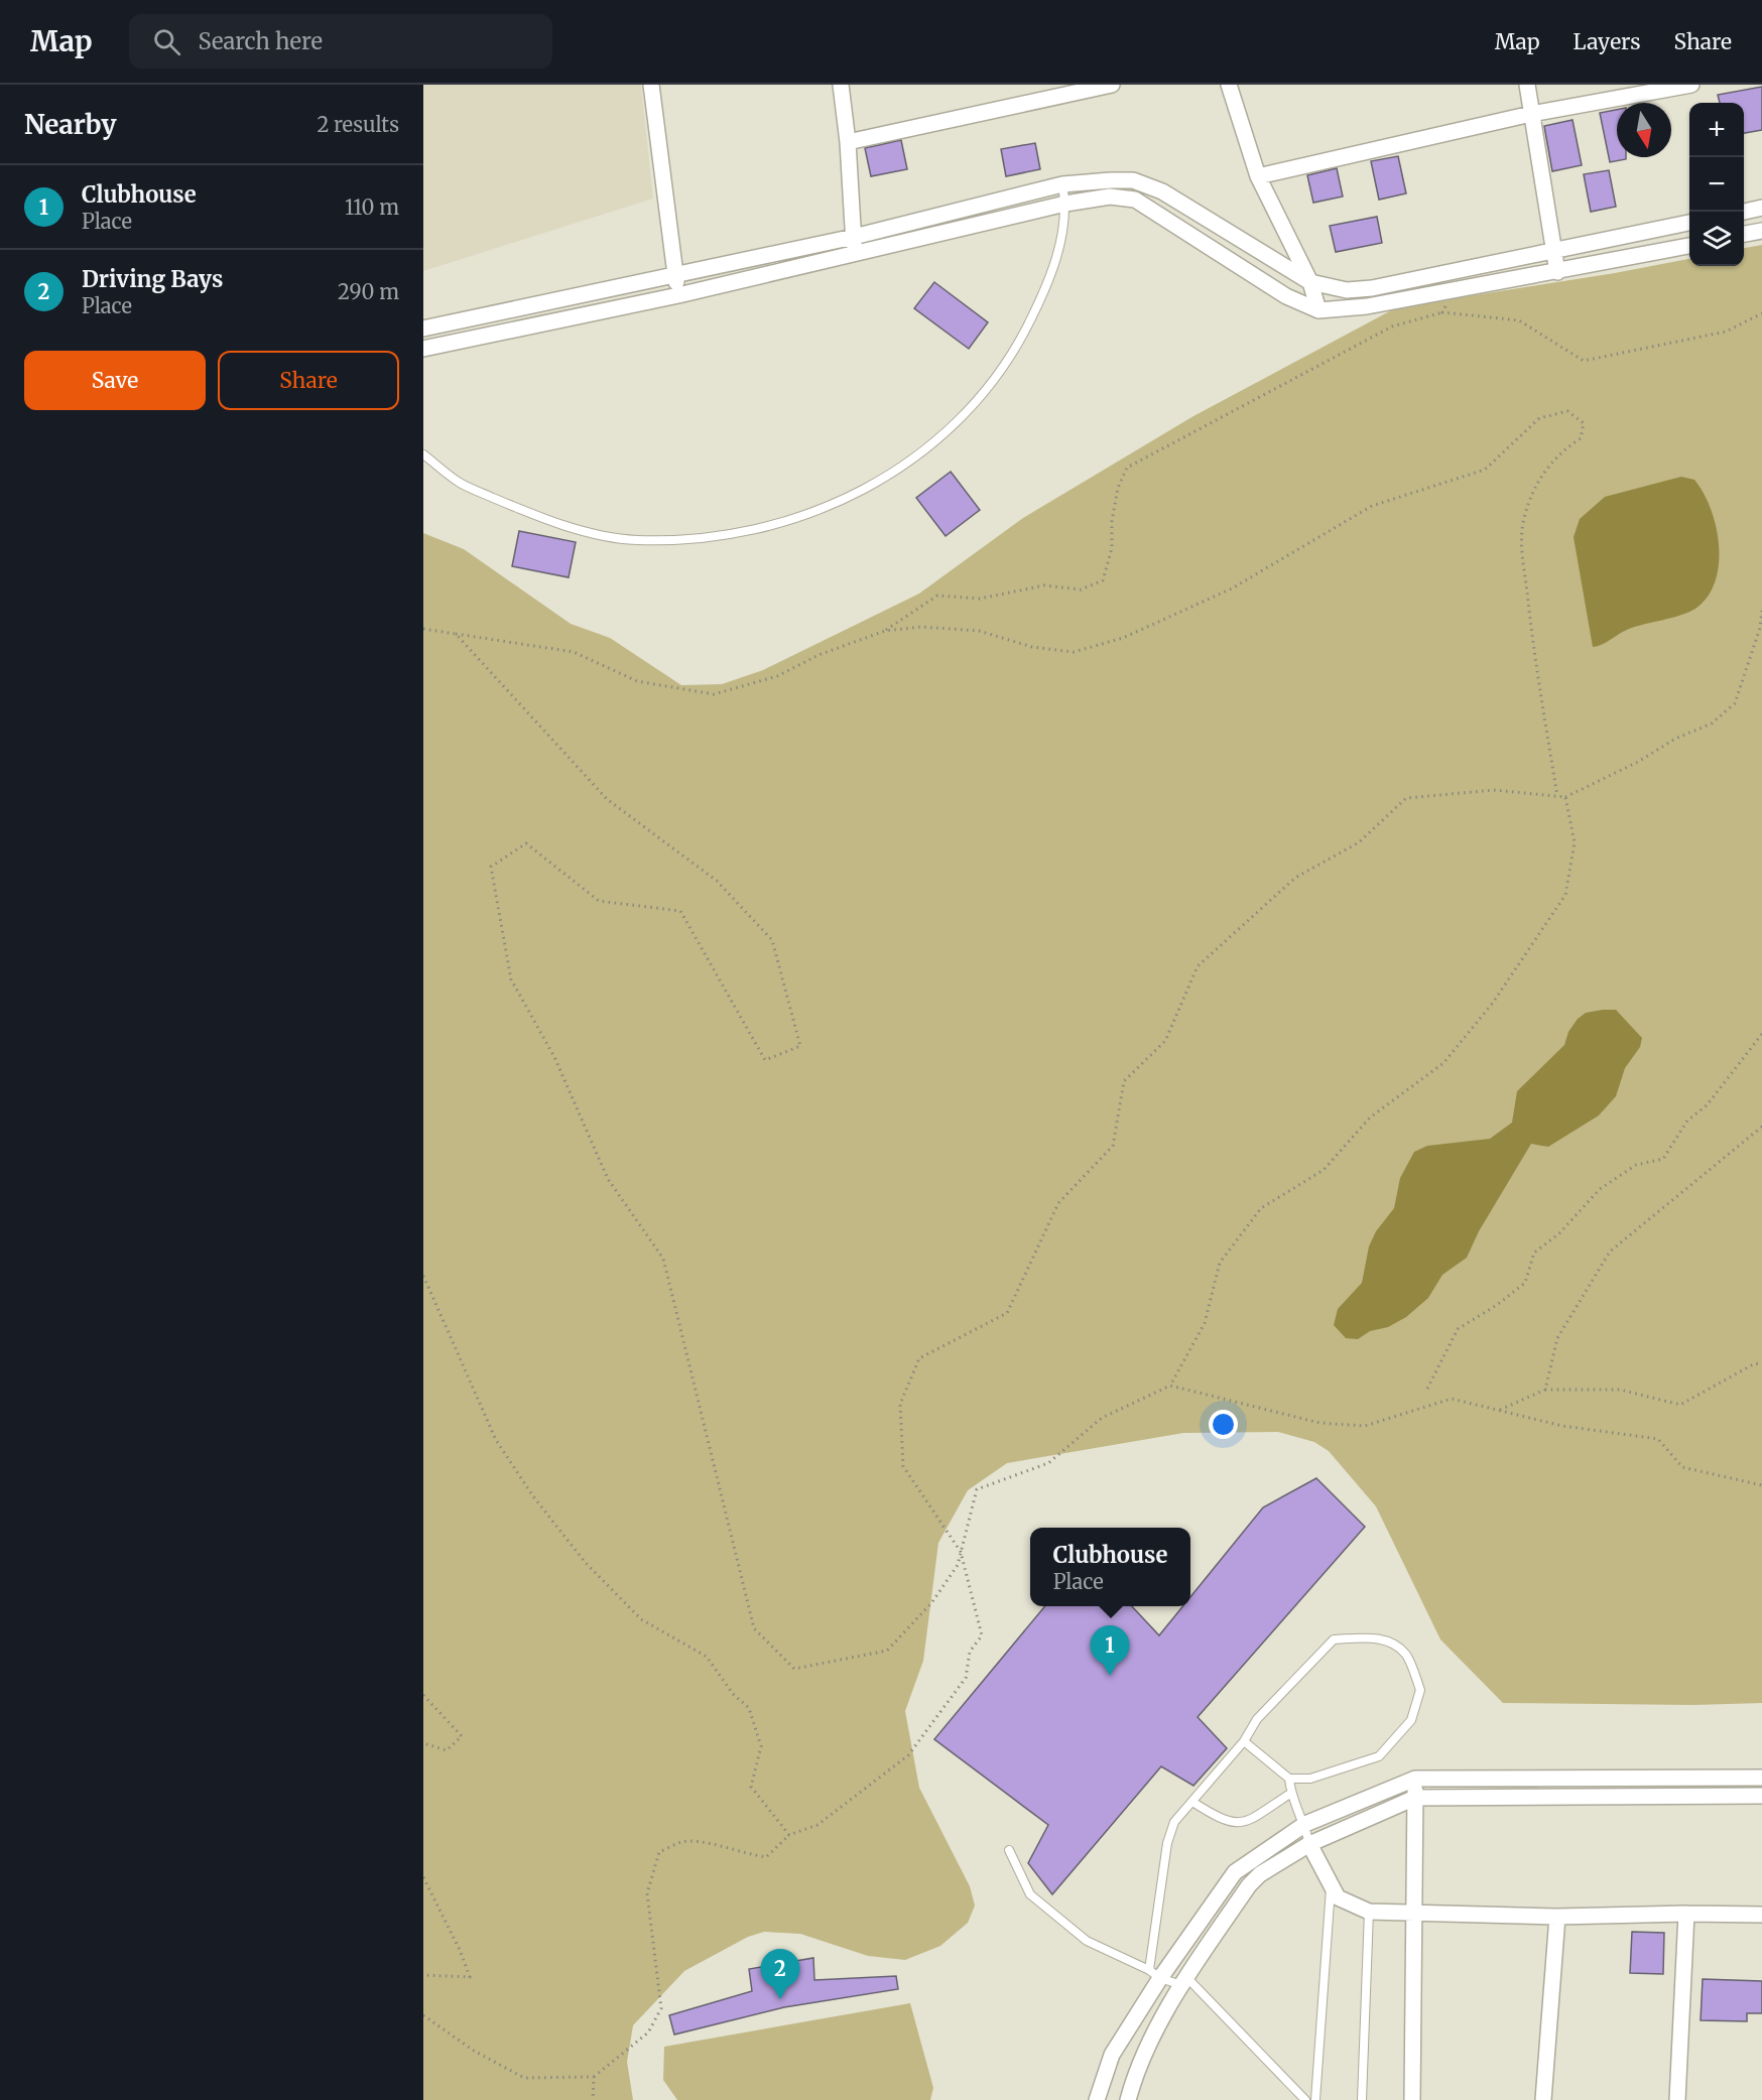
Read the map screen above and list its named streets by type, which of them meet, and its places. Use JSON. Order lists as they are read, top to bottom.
{
  "north": "bottom",
  "page": {
    "header": "Map",
    "search": "Search here",
    "nav": ["Map", "Layers", "Share"],
    "heading": ["Nearby", "2 results"],
    "map_buttons": ["+", "−"],
    "list": [
      {
        "mark": "1",
        "name": "Clubhouse",
        "note": "Place",
        "value": "110 m"
      },
      {
        "mark": "2",
        "name": "Driving Bays",
        "note": "Place",
        "value": "290 m"
      }
    ],
    "buttons": ["Save", "Share"],
    "popup": ["Clubhouse", "Place"],
    "pins": ["1", "2"]
  }
}
